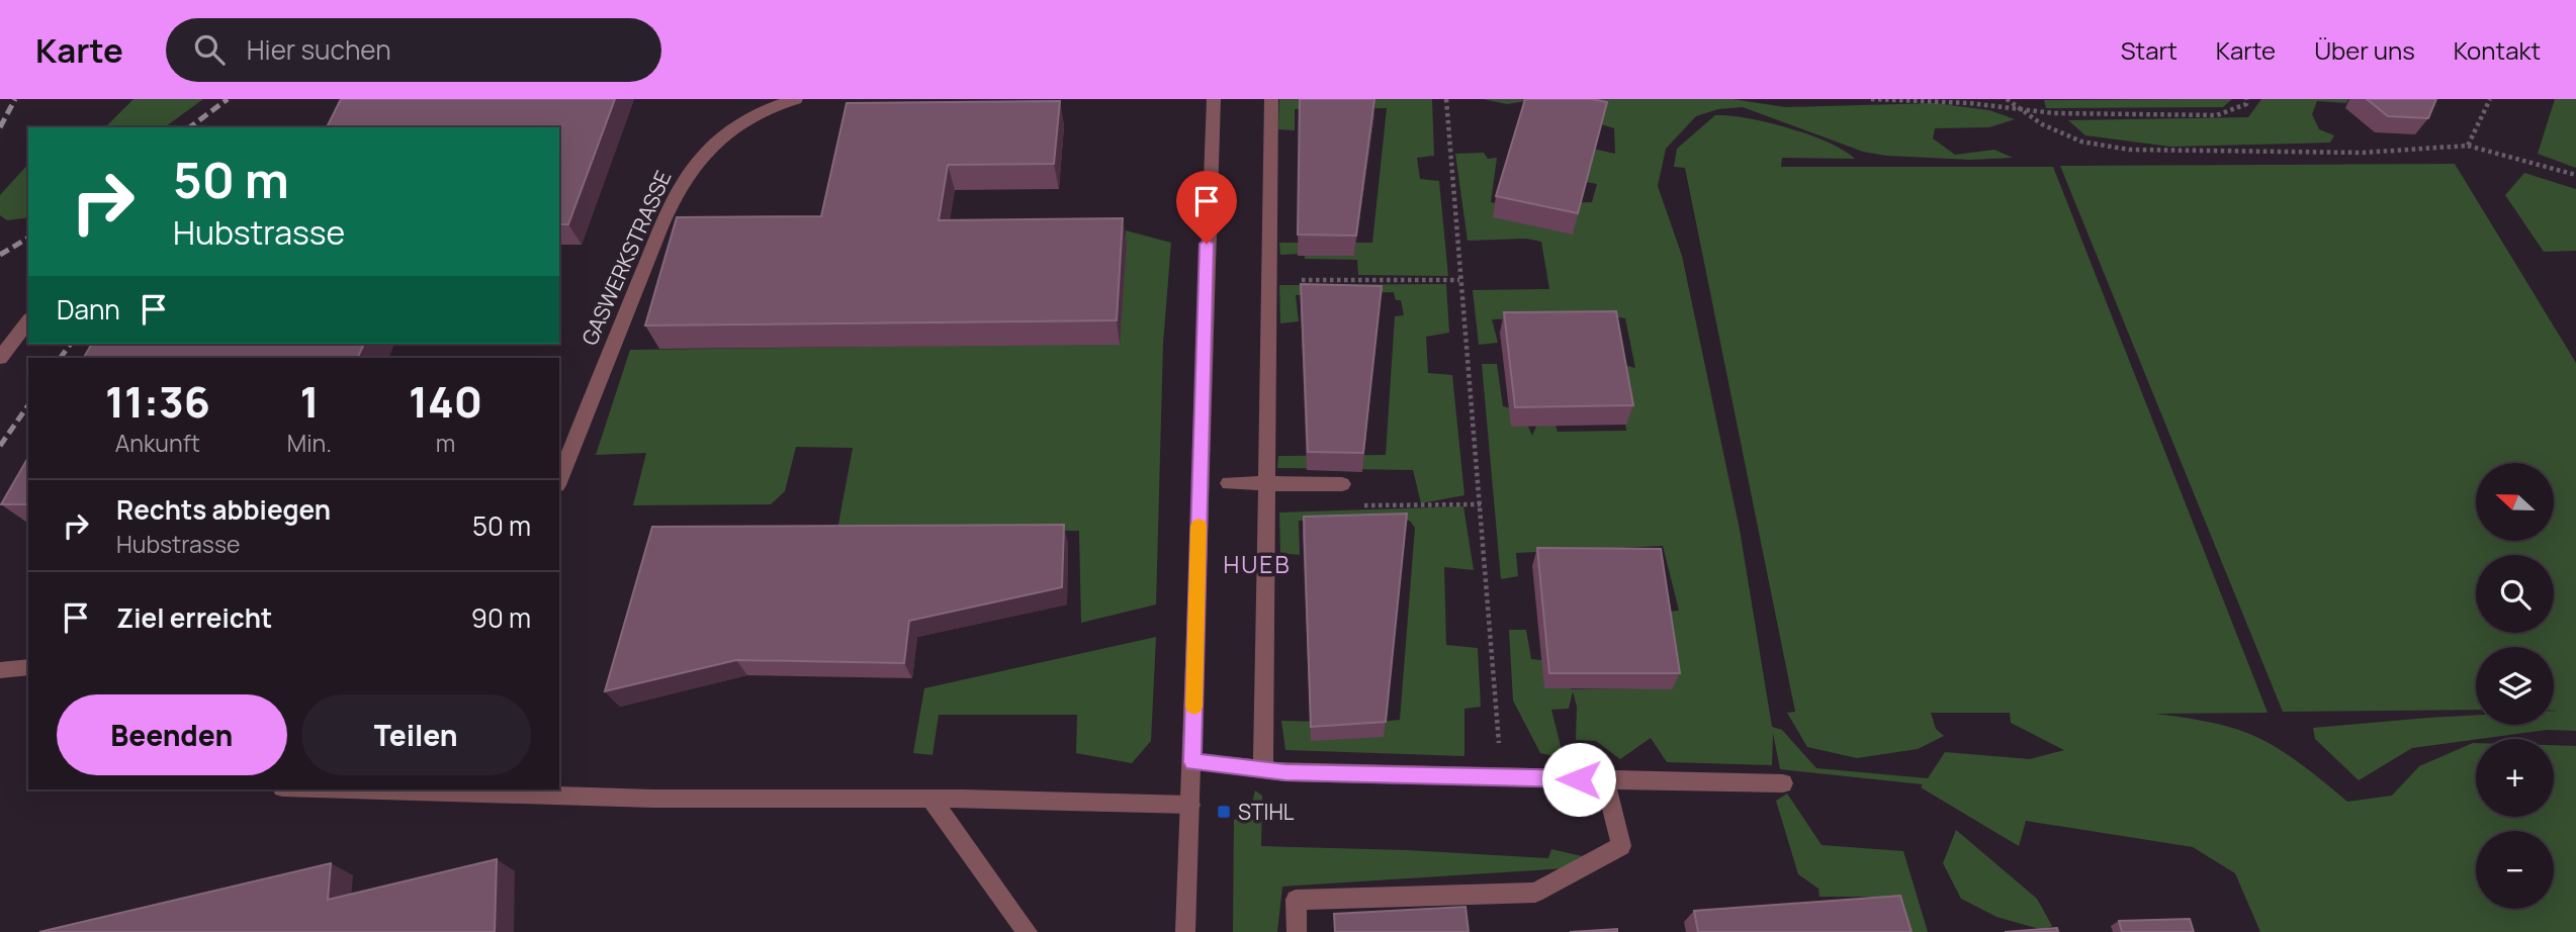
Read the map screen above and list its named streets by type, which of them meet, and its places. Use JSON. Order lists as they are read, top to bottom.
{
  "streets": {
    "street": ["GASWERKSTRASSE"]
  },
  "districts": ["HUEB"],
  "places": {
    "transit": ["STIHL"]
  },
  "north": "left",
  "page": {
    "header": "Karte",
    "search": "Hier suchen",
    "nav": [
      "Start",
      "Karte",
      "Über uns",
      "Kontakt"
    ],
    "turn": ["50 m", "Hubstrasse"],
    "then": "Dann",
    "eta": [
      "11:36",
      "Ankunft",
      "1",
      "Min.",
      "140",
      "m"
    ],
    "map_buttons": ["+", "−"],
    "list": [
      {
        "name": "Rechts abbiegen",
        "note": "Hubstrasse",
        "value": "50 m"
      },
      {
        "name": "Ziel erreicht",
        "value": "90 m"
      }
    ],
    "buttons": ["Beenden", "Teilen"]
  }
}
